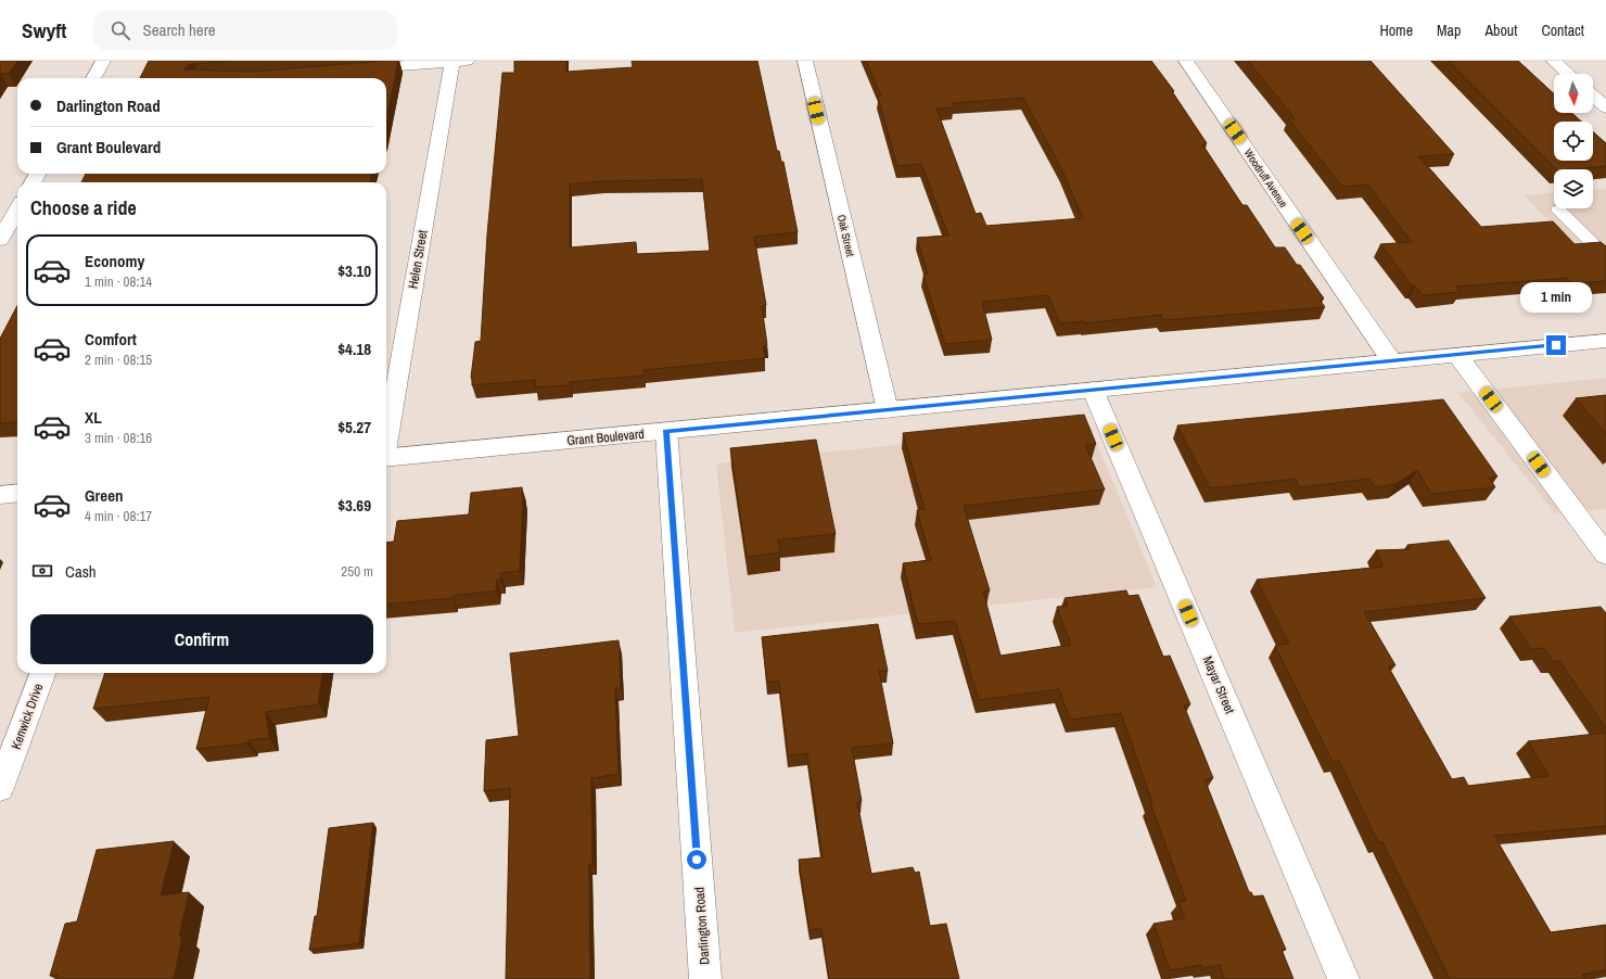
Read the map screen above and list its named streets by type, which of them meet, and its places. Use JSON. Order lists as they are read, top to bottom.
{
  "streets": {
    "street": [
      "Woodruff Avenue",
      "Oak Street",
      "Helen Street",
      "Grant Boulevard",
      "Mayar Street",
      "Kenwick Drive",
      "Darlington Road"
    ]
  },
  "crossings": [
    ["Woodruff Avenue", "Grant Boulevard"],
    ["Oak Street", "Grant Boulevard"],
    ["Grant Boulevard", "Mayar Street"],
    ["Grant Boulevard", "Darlington Road"]
  ],
  "north": "bottom",
  "page": {
    "header": "Swyft",
    "search": "Search here",
    "nav": [
      "Home",
      "Map",
      "About",
      "Contact"
    ],
    "banner": ["Darlington Road", "Grant Boulevard"],
    "heading": "Choose a ride",
    "list": [
      {
        "name": "Economy",
        "note": "1 min · 08:14",
        "value": "$3.10"
      },
      {
        "name": "Comfort",
        "note": "2 min · 08:15",
        "value": "$4.18"
      },
      {
        "name": "XL",
        "note": "3 min · 08:16",
        "value": "$5.27"
      },
      {
        "name": "Green",
        "note": "4 min · 08:17",
        "value": "$3.69"
      }
    ],
    "bubble": "1 min",
    "pay": ["Cash", "250 m"],
    "buttons": "Confirm"
  }
}
